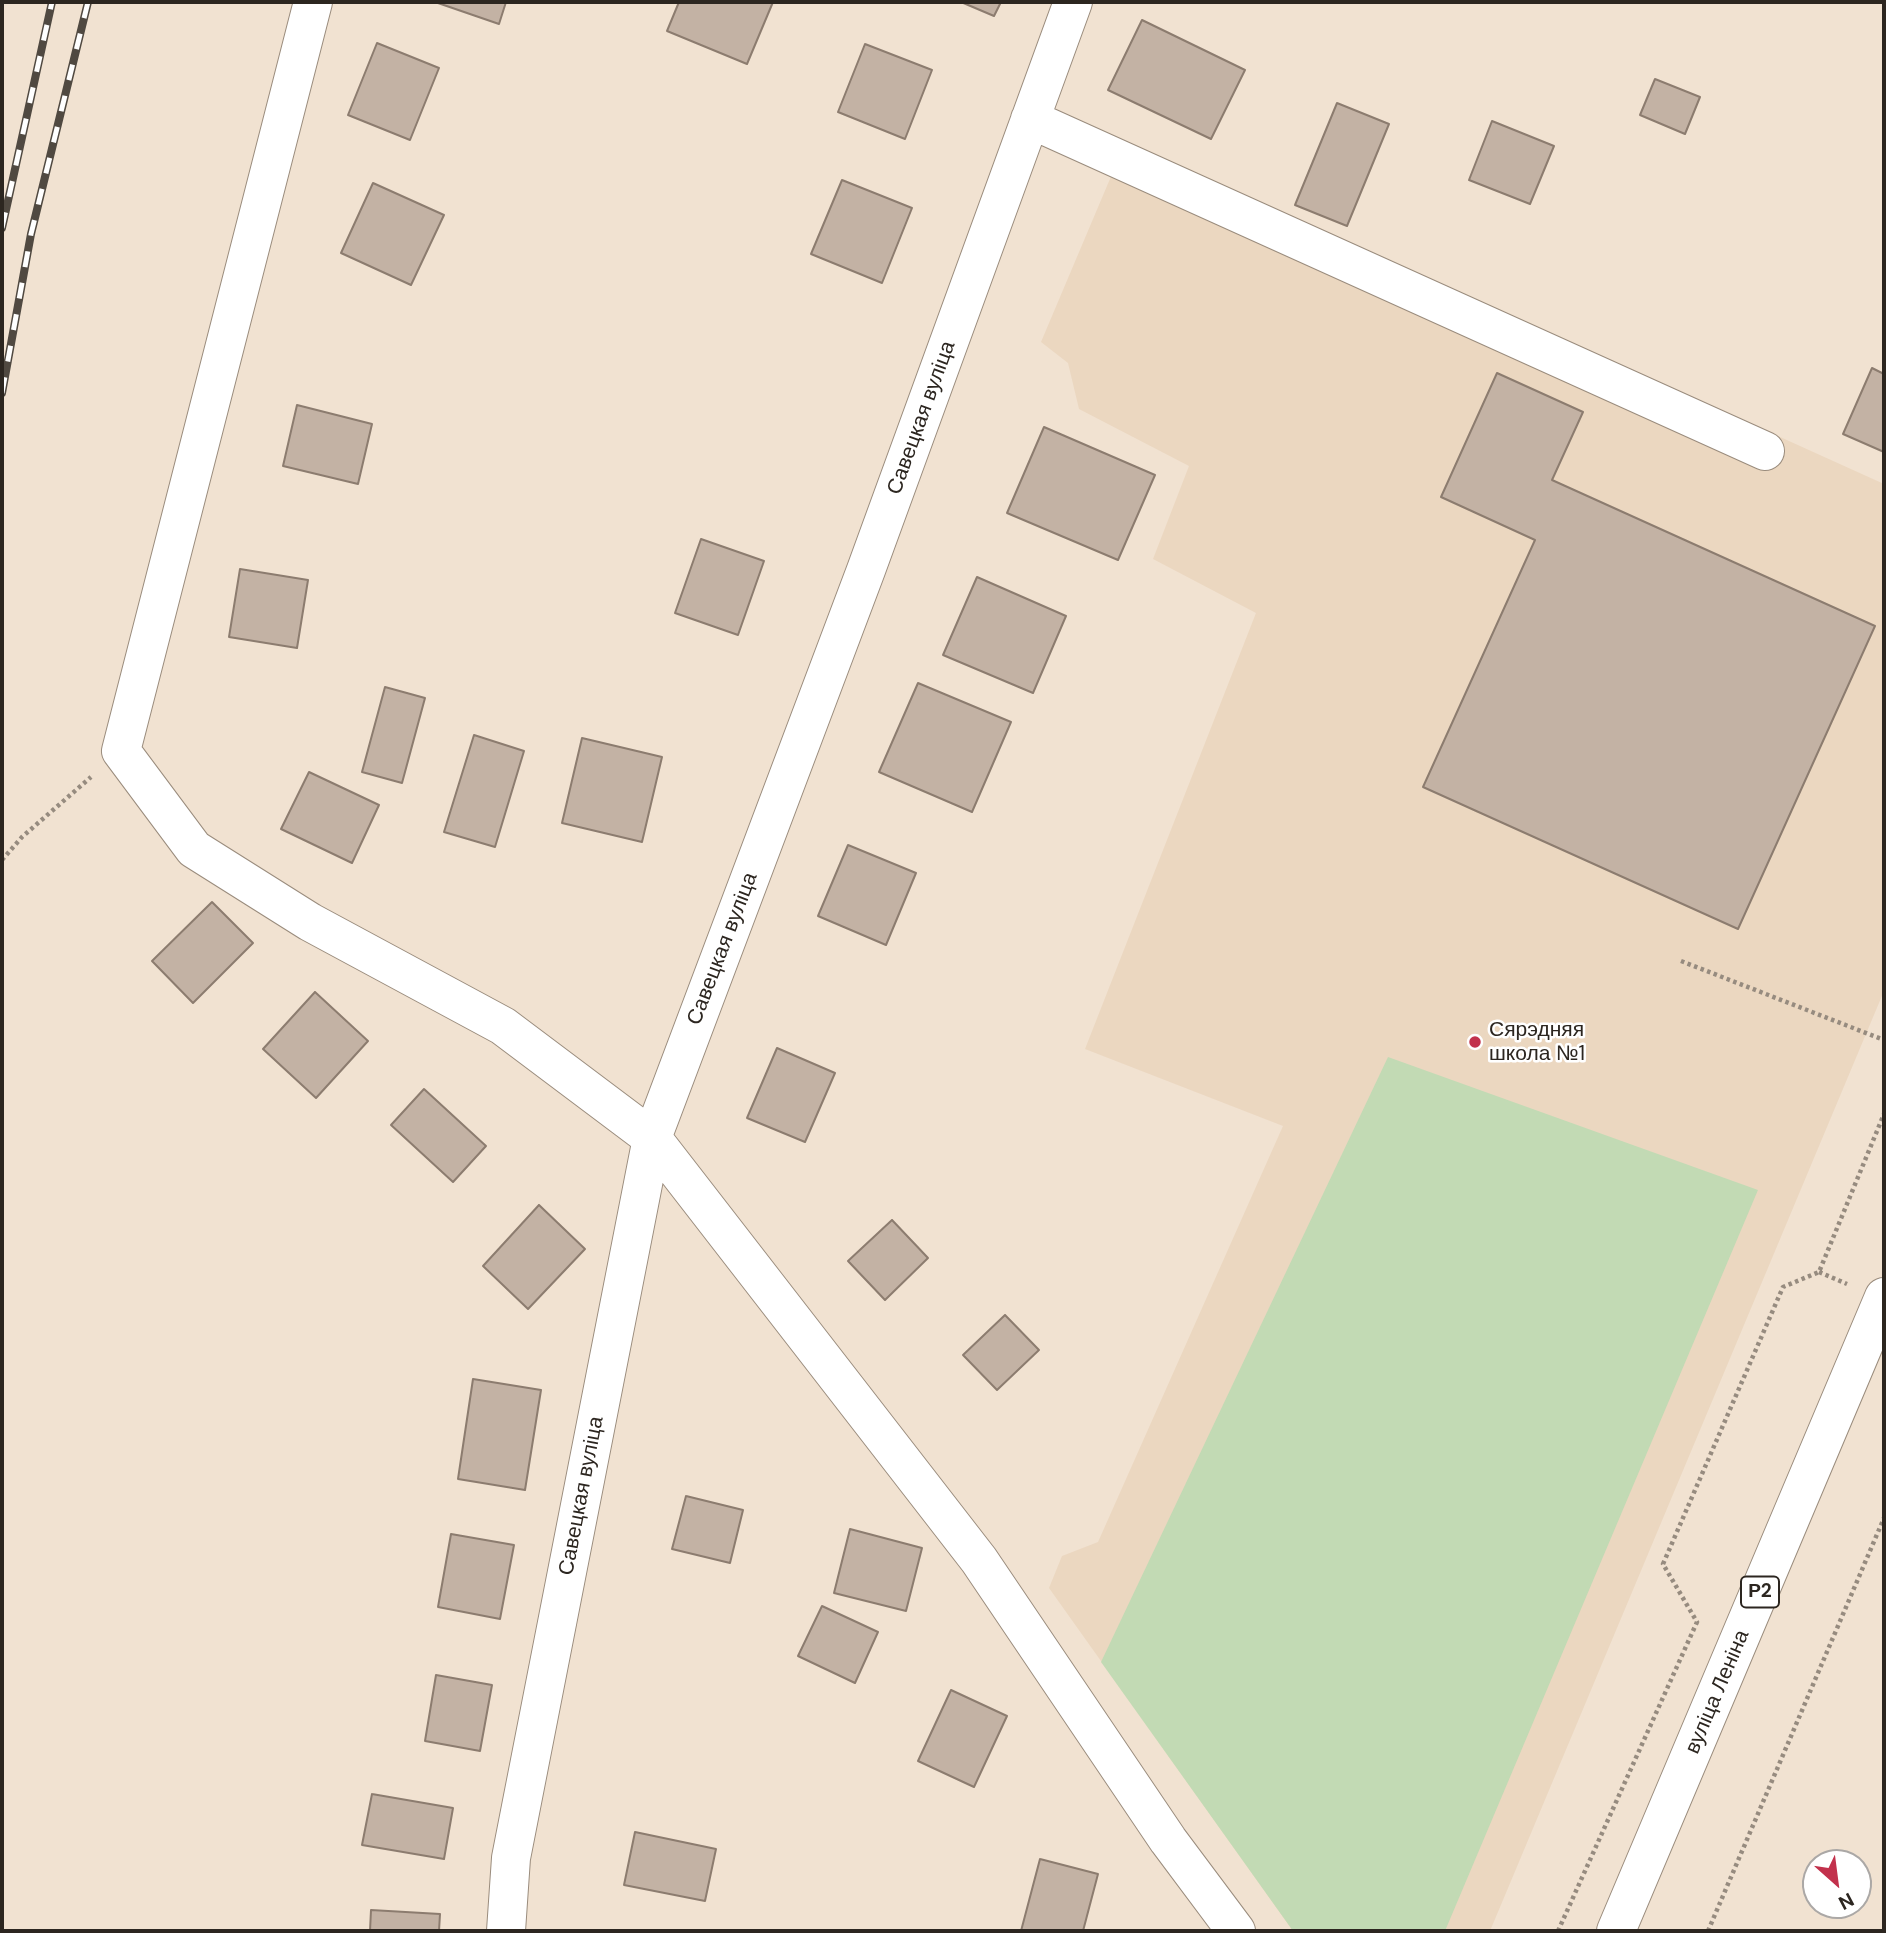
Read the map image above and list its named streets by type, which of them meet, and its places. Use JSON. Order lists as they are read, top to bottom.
{
  "streets": {
    "street": ["Савецкая вуліца", "Р2", "вуліца Леніна"]
  },
  "places": ["Сярэдняя школа №1"],
  "north": "bottom right"
}
